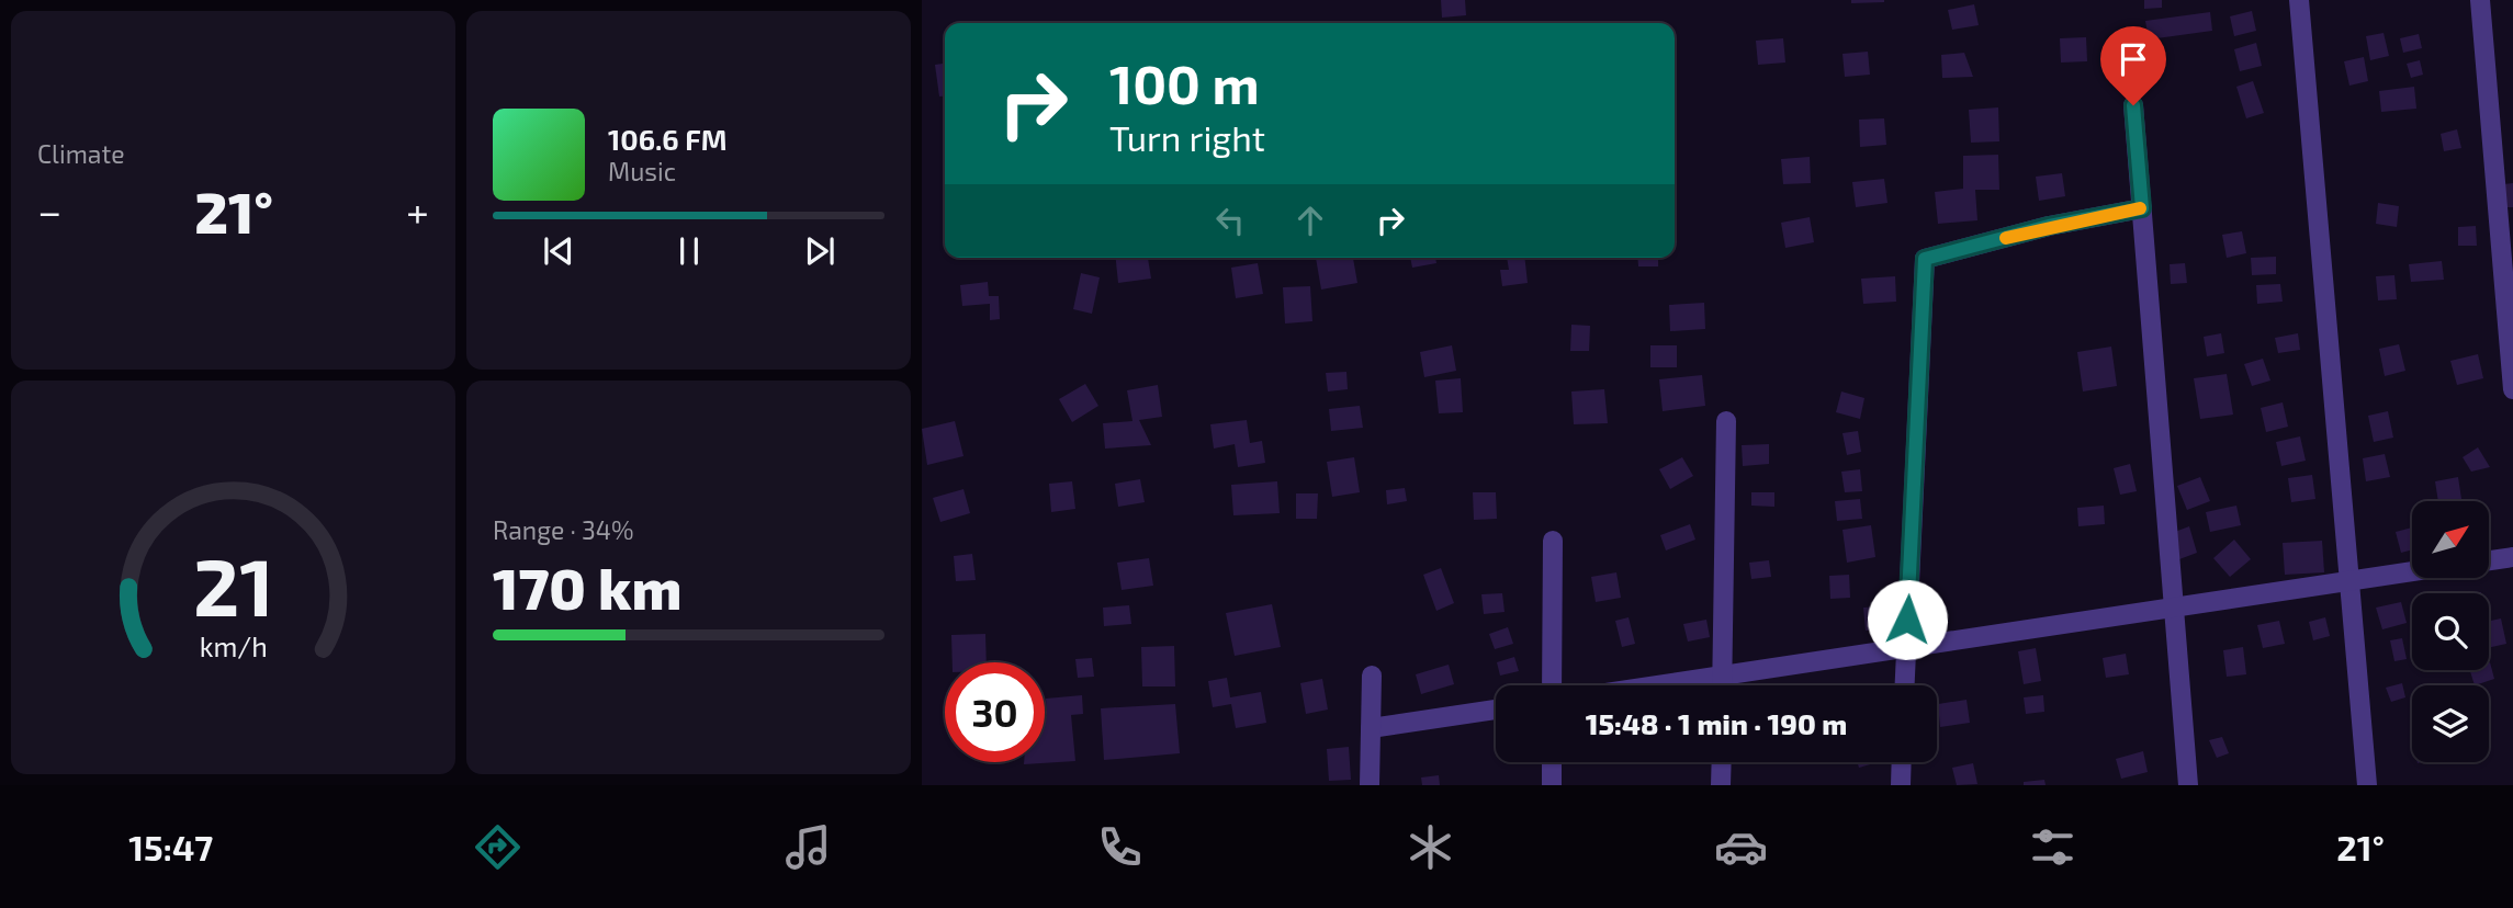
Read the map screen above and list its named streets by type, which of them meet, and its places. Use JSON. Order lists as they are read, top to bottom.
{
  "north": "top right",
  "page": {
    "tile": [
      "Climate",
      ["Range · 34%", "170 km"]
    ],
    "turn": ["100 m", "Turn right"],
    "song": ["106.6 FM", "Music"],
    "heat": ["−", "21°", "+"],
    "limit": "30",
    "trip": "15:48 · 1 min · 190 m",
    "tabs": ["15:47", "21°"],
    "gauge": ["21", "km/h"]
  }
}
